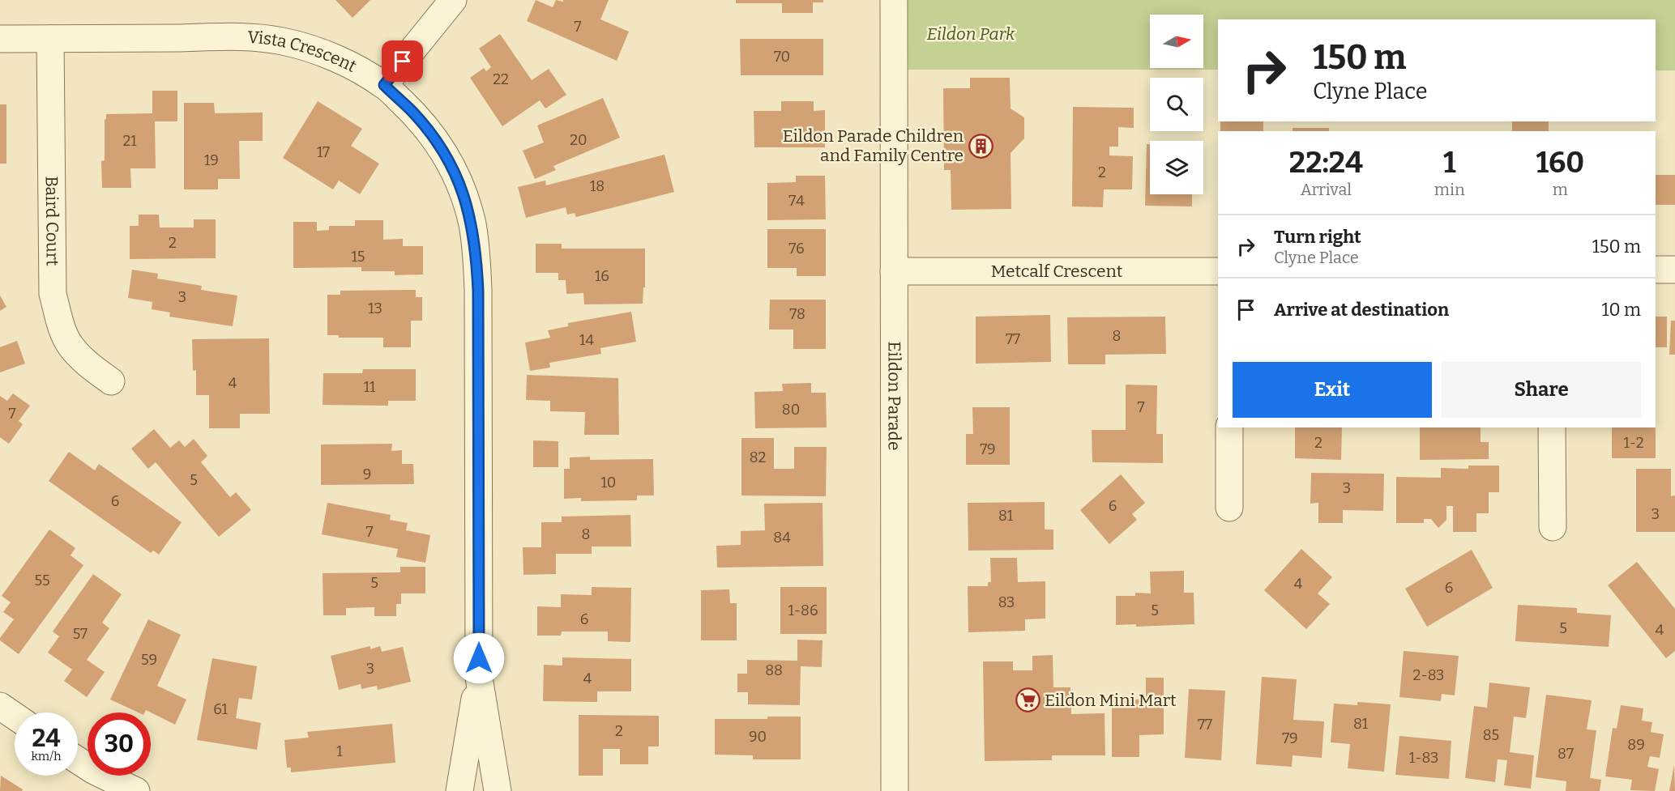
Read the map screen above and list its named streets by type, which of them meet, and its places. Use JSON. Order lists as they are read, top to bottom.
{
  "streets": {
    "street": [
      "Vista Crescent",
      "Baird Court",
      "Metcalf Crescent",
      "Eildon Parade"
    ]
  },
  "crossings": [
    ["Vista Crescent", "Baird Court"],
    ["Metcalf Crescent", "Eildon Parade"]
  ],
  "parks": ["Eildon Park"],
  "places": {
    "building": ["Eildon Parade Children and Family Centre"],
    "supermarket": ["Eildon Mini Mart"]
  },
  "house_numbers": [
    "7",
    "70",
    "22",
    "20",
    "21",
    "17",
    "19",
    "2",
    "18",
    "74",
    "2",
    "76",
    "15",
    "16",
    "3",
    "13",
    "78",
    "8",
    "77",
    "14",
    "4",
    "11",
    "7",
    "80",
    "7",
    "2",
    "1-2",
    "79",
    "82",
    "9",
    "5",
    "10",
    "3",
    "6",
    "6",
    "3",
    "81",
    "7",
    "8",
    "84",
    "55",
    "5",
    "4",
    "6",
    "83",
    "1-86",
    "5",
    "6",
    "5",
    "4",
    "57",
    "59",
    "3",
    "88",
    "2-83",
    "4",
    "61",
    "81",
    "77",
    "2",
    "85",
    "90",
    "79",
    "89",
    "1",
    "87",
    "1-83"
  ],
  "north": "right",
  "page": {
    "turn": ["150 m", "Clyne Place"],
    "eta": [
      "22:24",
      "Arrival",
      "1",
      "min",
      "160",
      "m"
    ],
    "list": [
      {
        "name": "Turn right",
        "note": "Clyne Place",
        "value": "150 m"
      },
      {
        "name": "Arrive at destination",
        "value": "10 m"
      }
    ],
    "buttons": ["Exit", "Share"],
    "speed": "24 km/h",
    "limit": "30"
  }
}
